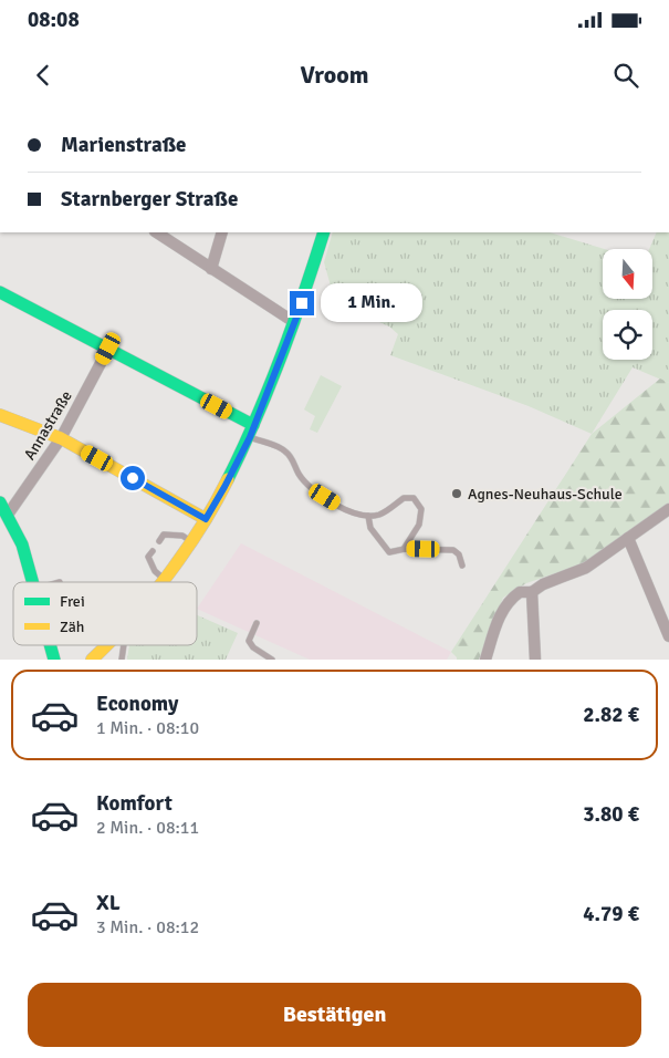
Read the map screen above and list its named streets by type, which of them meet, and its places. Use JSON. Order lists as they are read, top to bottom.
{
  "streets": {
    "street": ["Annastraße"]
  },
  "places": ["Agnes-Neuhaus-Schule"],
  "legend": ["Frei", "Zäh"],
  "north": "bottom",
  "page": {
    "status": "08:08",
    "header": "Vroom",
    "banner": ["Marienstraße", "Starnberger Straße"],
    "bubble": "1 Min.",
    "list": [
      {
        "name": "Economy",
        "note": "1 Min. · 08:10",
        "value": "2.82 €"
      },
      {
        "name": "Komfort",
        "note": "2 Min. · 08:11",
        "value": "3.80 €"
      },
      {
        "name": "XL",
        "note": "3 Min. · 08:12",
        "value": "4.79 €"
      }
    ],
    "buttons": "Bestätigen"
  }
}
